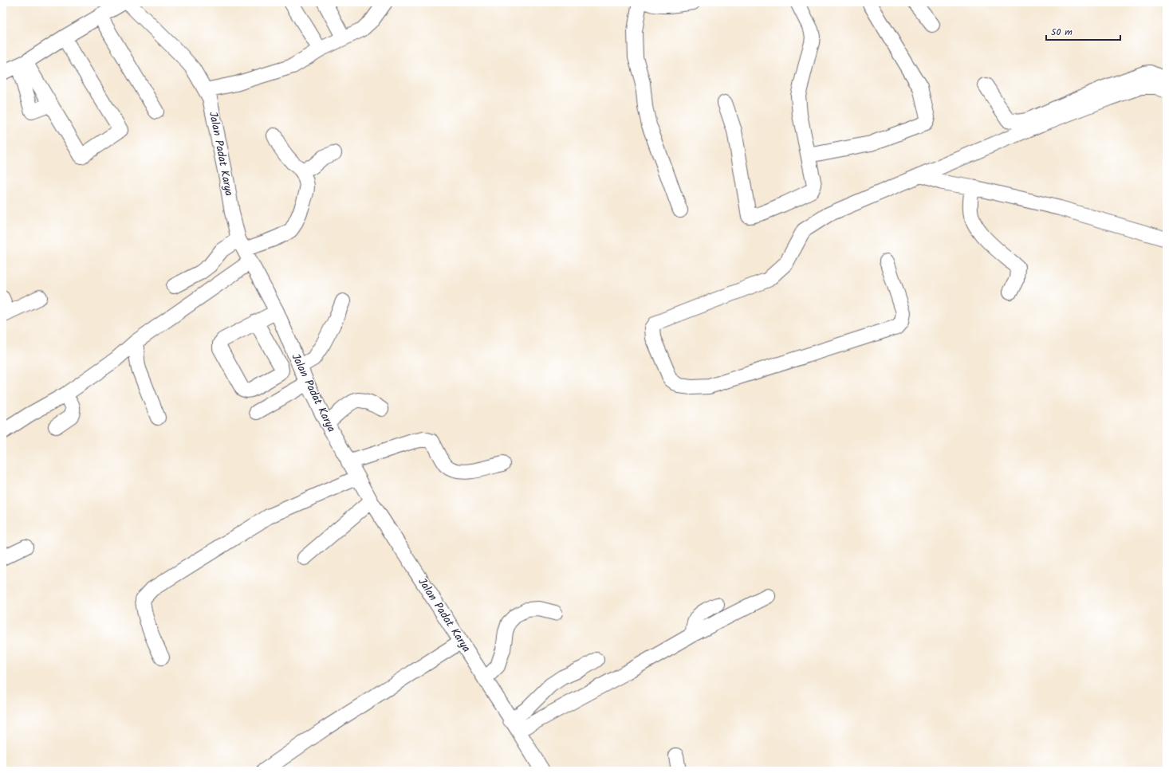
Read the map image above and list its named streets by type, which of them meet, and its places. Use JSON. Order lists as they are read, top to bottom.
{
  "streets": {
    "street": ["Jalan Padat Karya"]
  },
  "scale_bar": "50 m"
}
